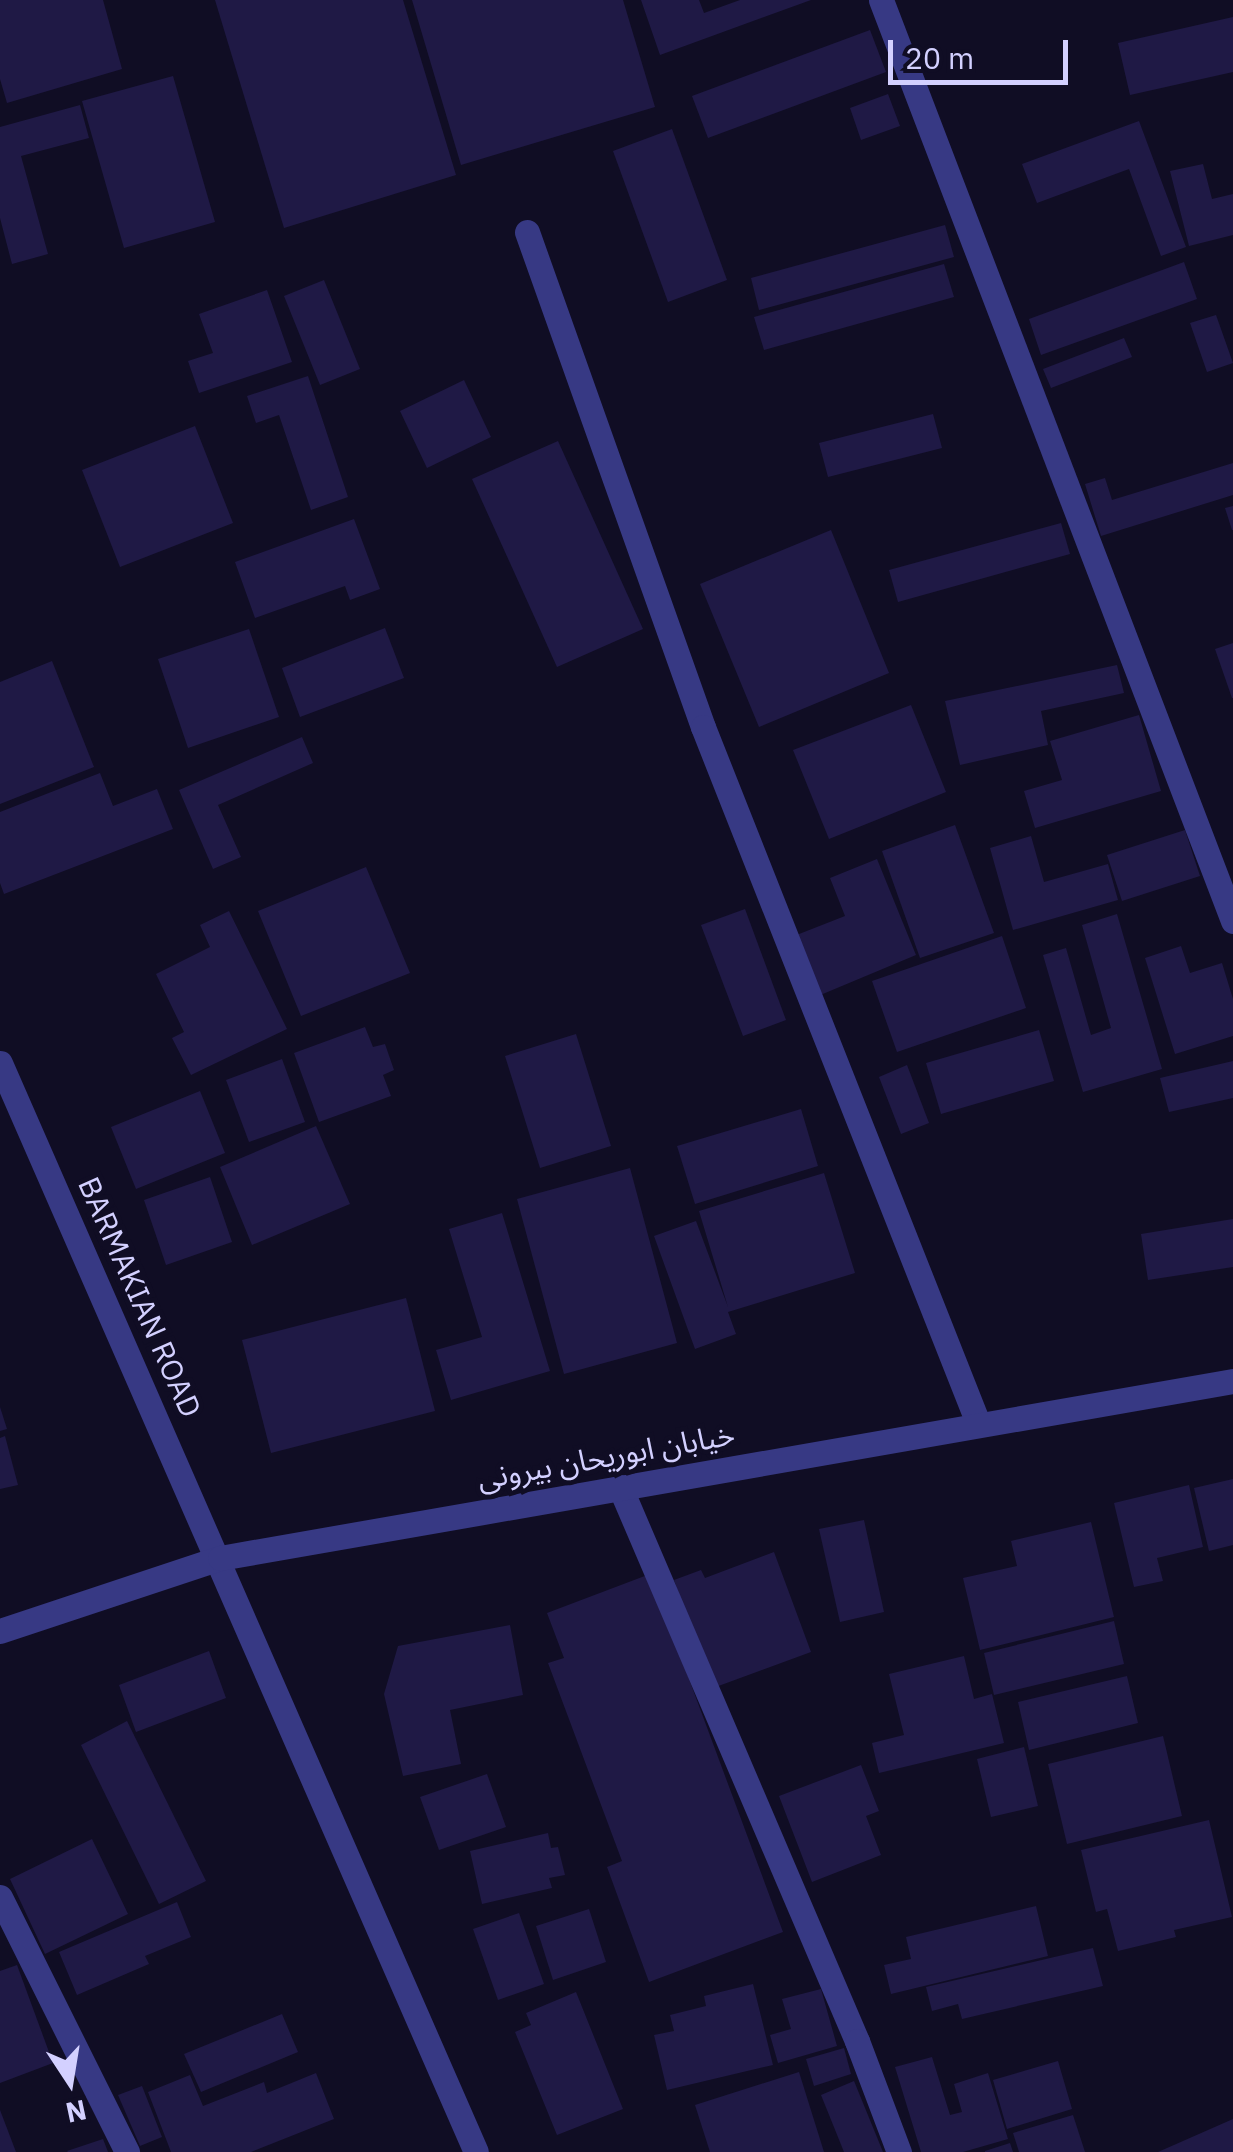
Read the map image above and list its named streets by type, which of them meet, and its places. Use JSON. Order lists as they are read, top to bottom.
{
  "streets": {
    "street": ["BARMAKIAN ROAD", "خیابان ابوریحان بیرونی"]
  },
  "crossings": [
    ["BARMAKIAN ROAD", "خیابان ابوریحان بیرونی"]
  ],
  "scale_bar": "20 m",
  "north": "bottom"
}
